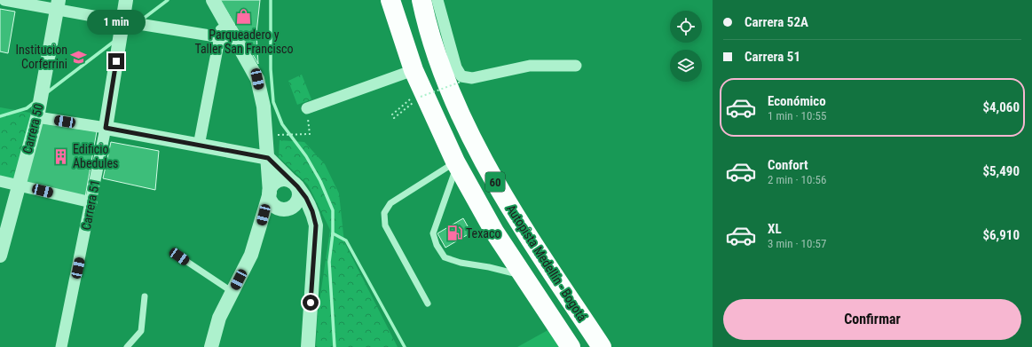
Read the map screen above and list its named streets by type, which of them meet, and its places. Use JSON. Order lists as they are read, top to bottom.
{
  "streets": {
    "highway": ["60", "Autopista Medellín - Bogotá"],
    "street": ["Carrera 50", "Carrera 51"]
  },
  "places": {
    "shop": ["Parqueadero y Taller San Francisco"],
    "school or university": ["Institucion Corferrini"],
    "building": ["Edificio Abedules"],
    "fuel station": ["Texaco"]
  },
  "page": {
    "banner": ["Carrera 52A", "Carrera 51"],
    "bubble": "1 min",
    "list": [
      {
        "name": "Económico",
        "note": "1 min · 10:55",
        "value": "$4,060"
      },
      {
        "name": "Confort",
        "note": "2 min · 10:56",
        "value": "$5,490"
      },
      {
        "name": "XL",
        "note": "3 min · 10:57",
        "value": "$6,910"
      }
    ],
    "buttons": "Confirmar"
  }
}
